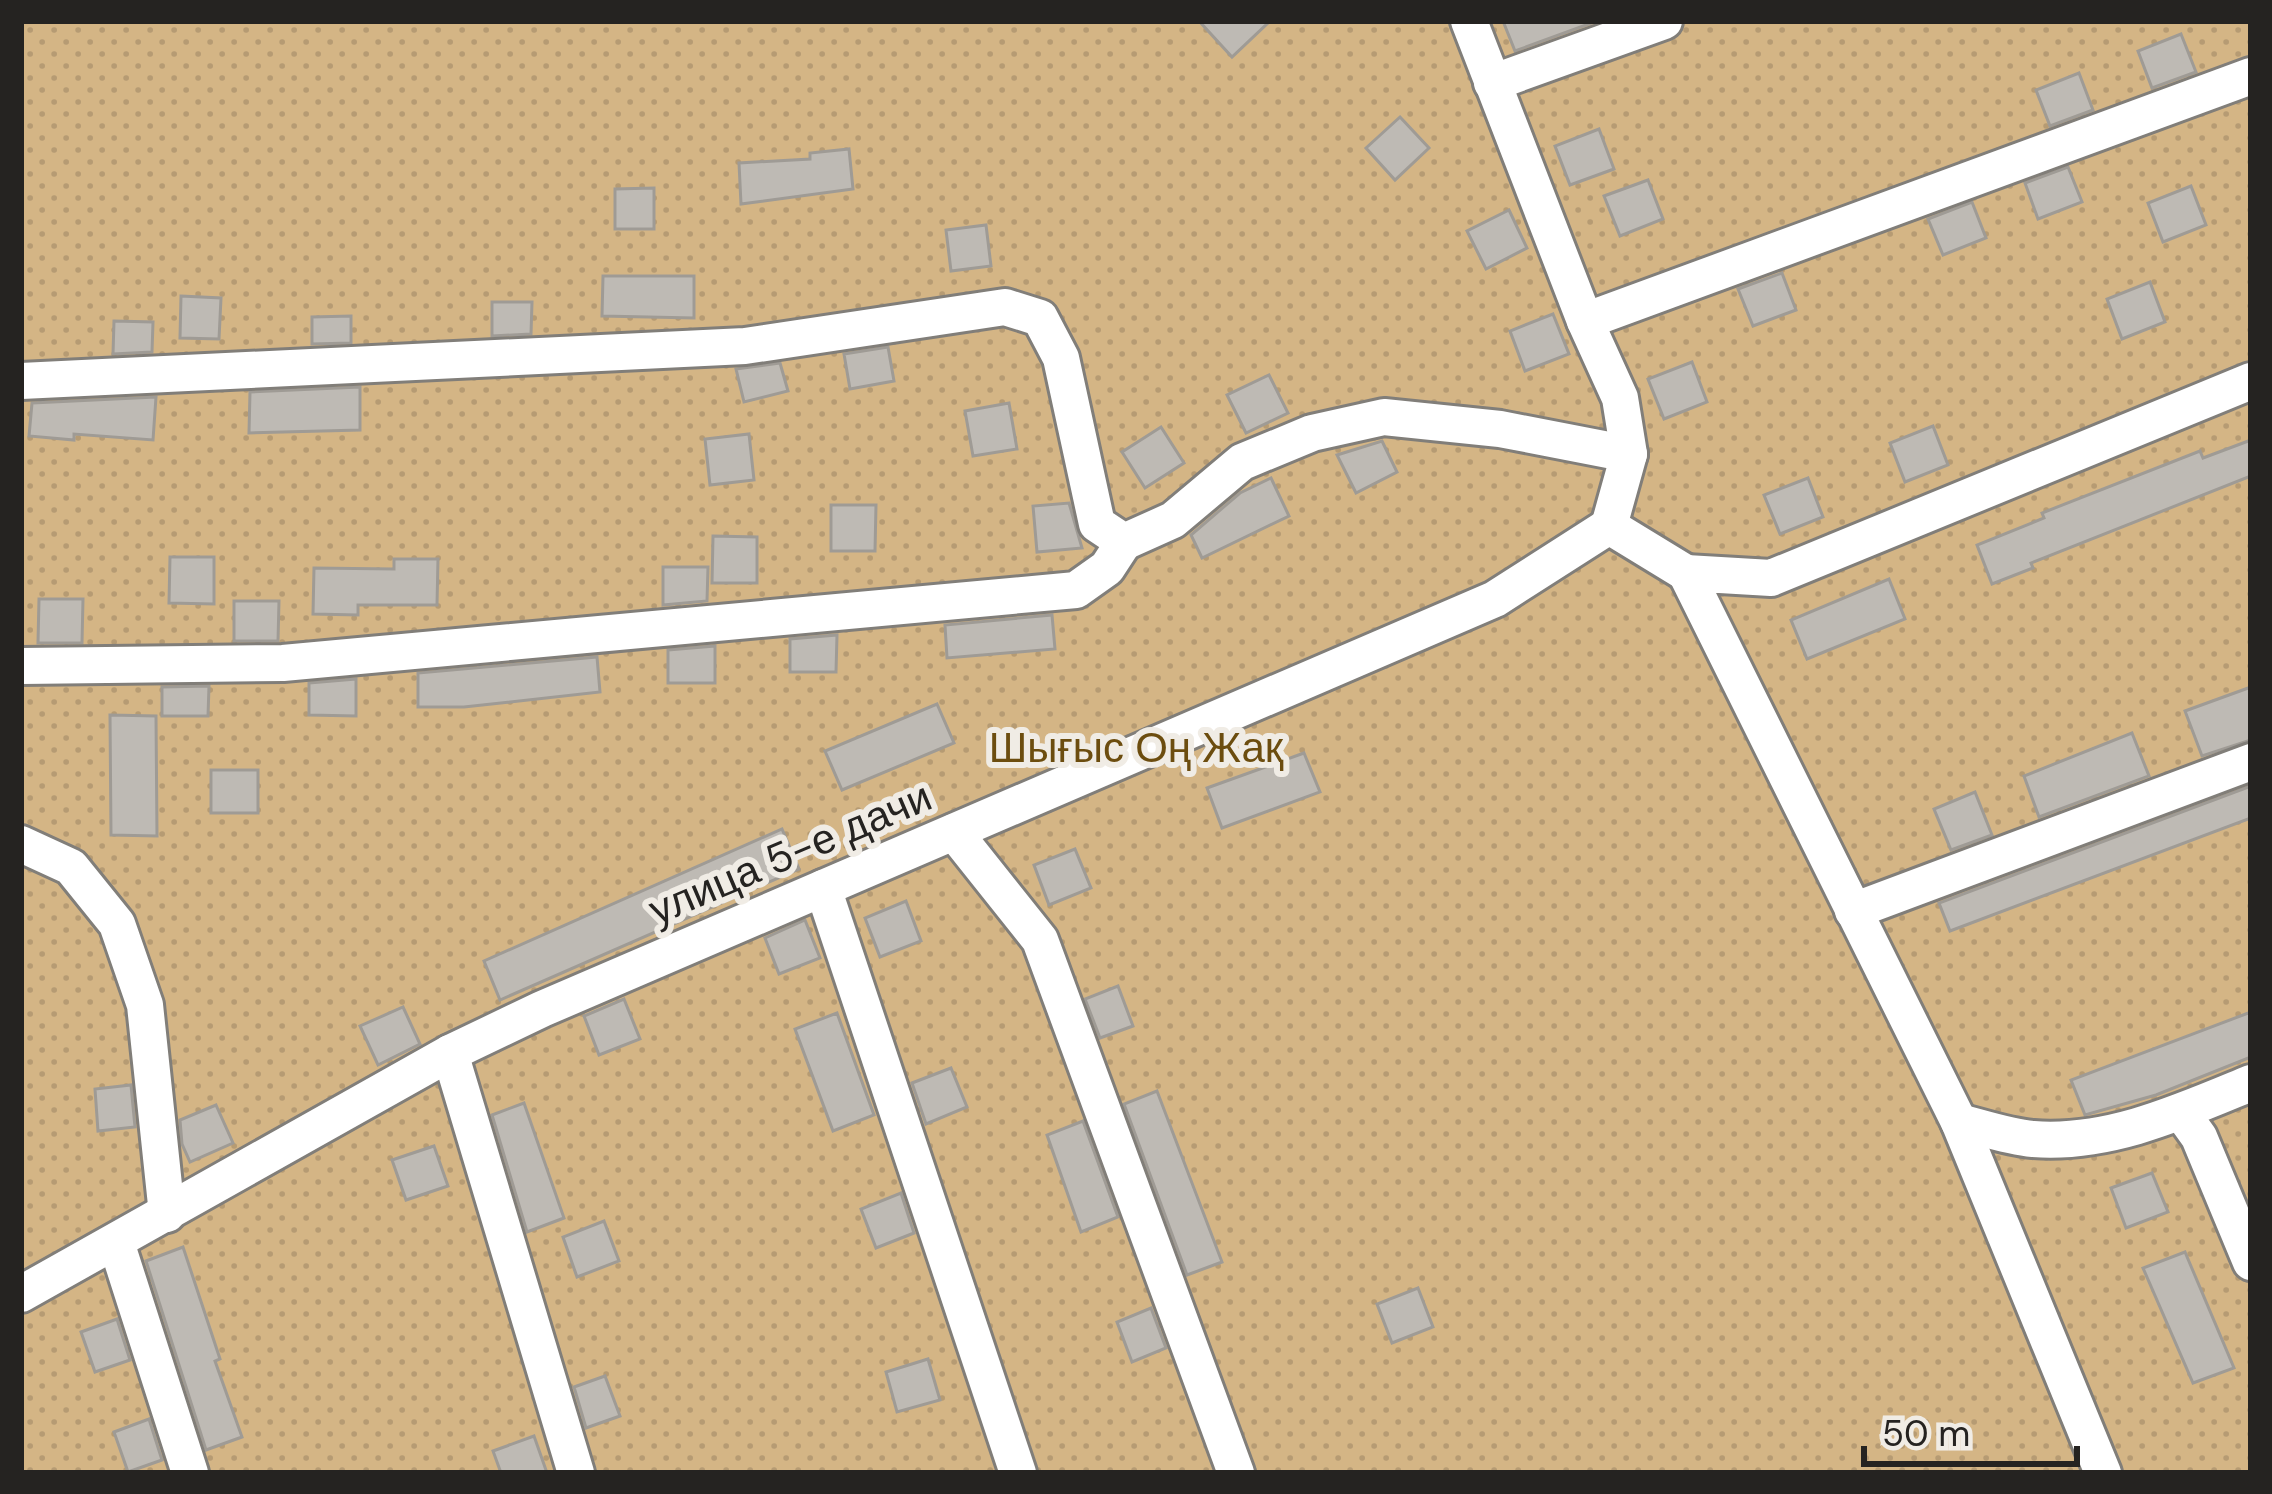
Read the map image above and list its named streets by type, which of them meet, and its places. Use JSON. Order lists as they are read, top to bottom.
{
  "streets": {
    "street": ["улица 5-е дачи"]
  },
  "parks": ["Шығыс Оң Жақ"],
  "scale_bar": "50 m"
}
